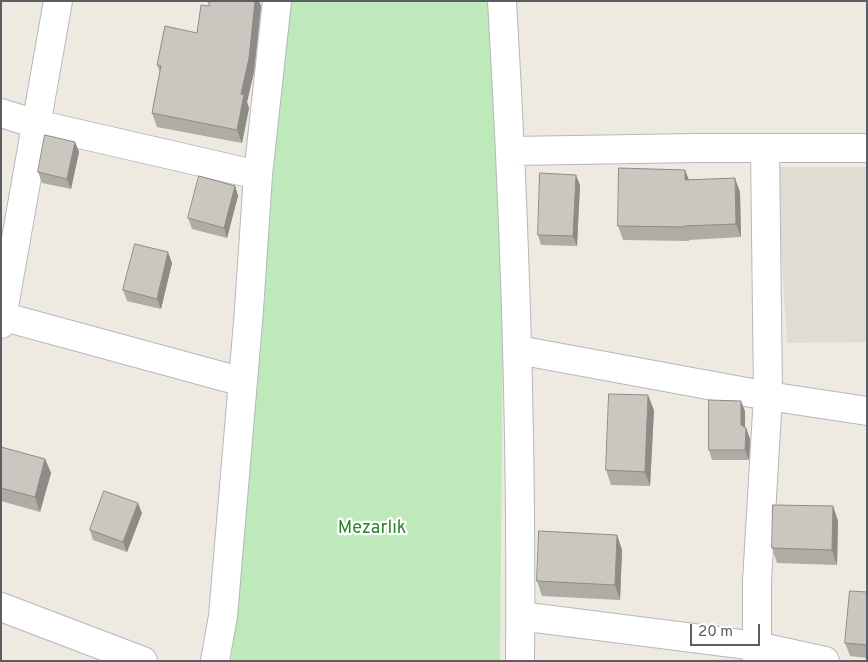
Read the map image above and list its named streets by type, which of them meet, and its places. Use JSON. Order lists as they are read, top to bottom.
{
  "parks": ["Mezarlık"],
  "scale_bar": "20 m"
}
